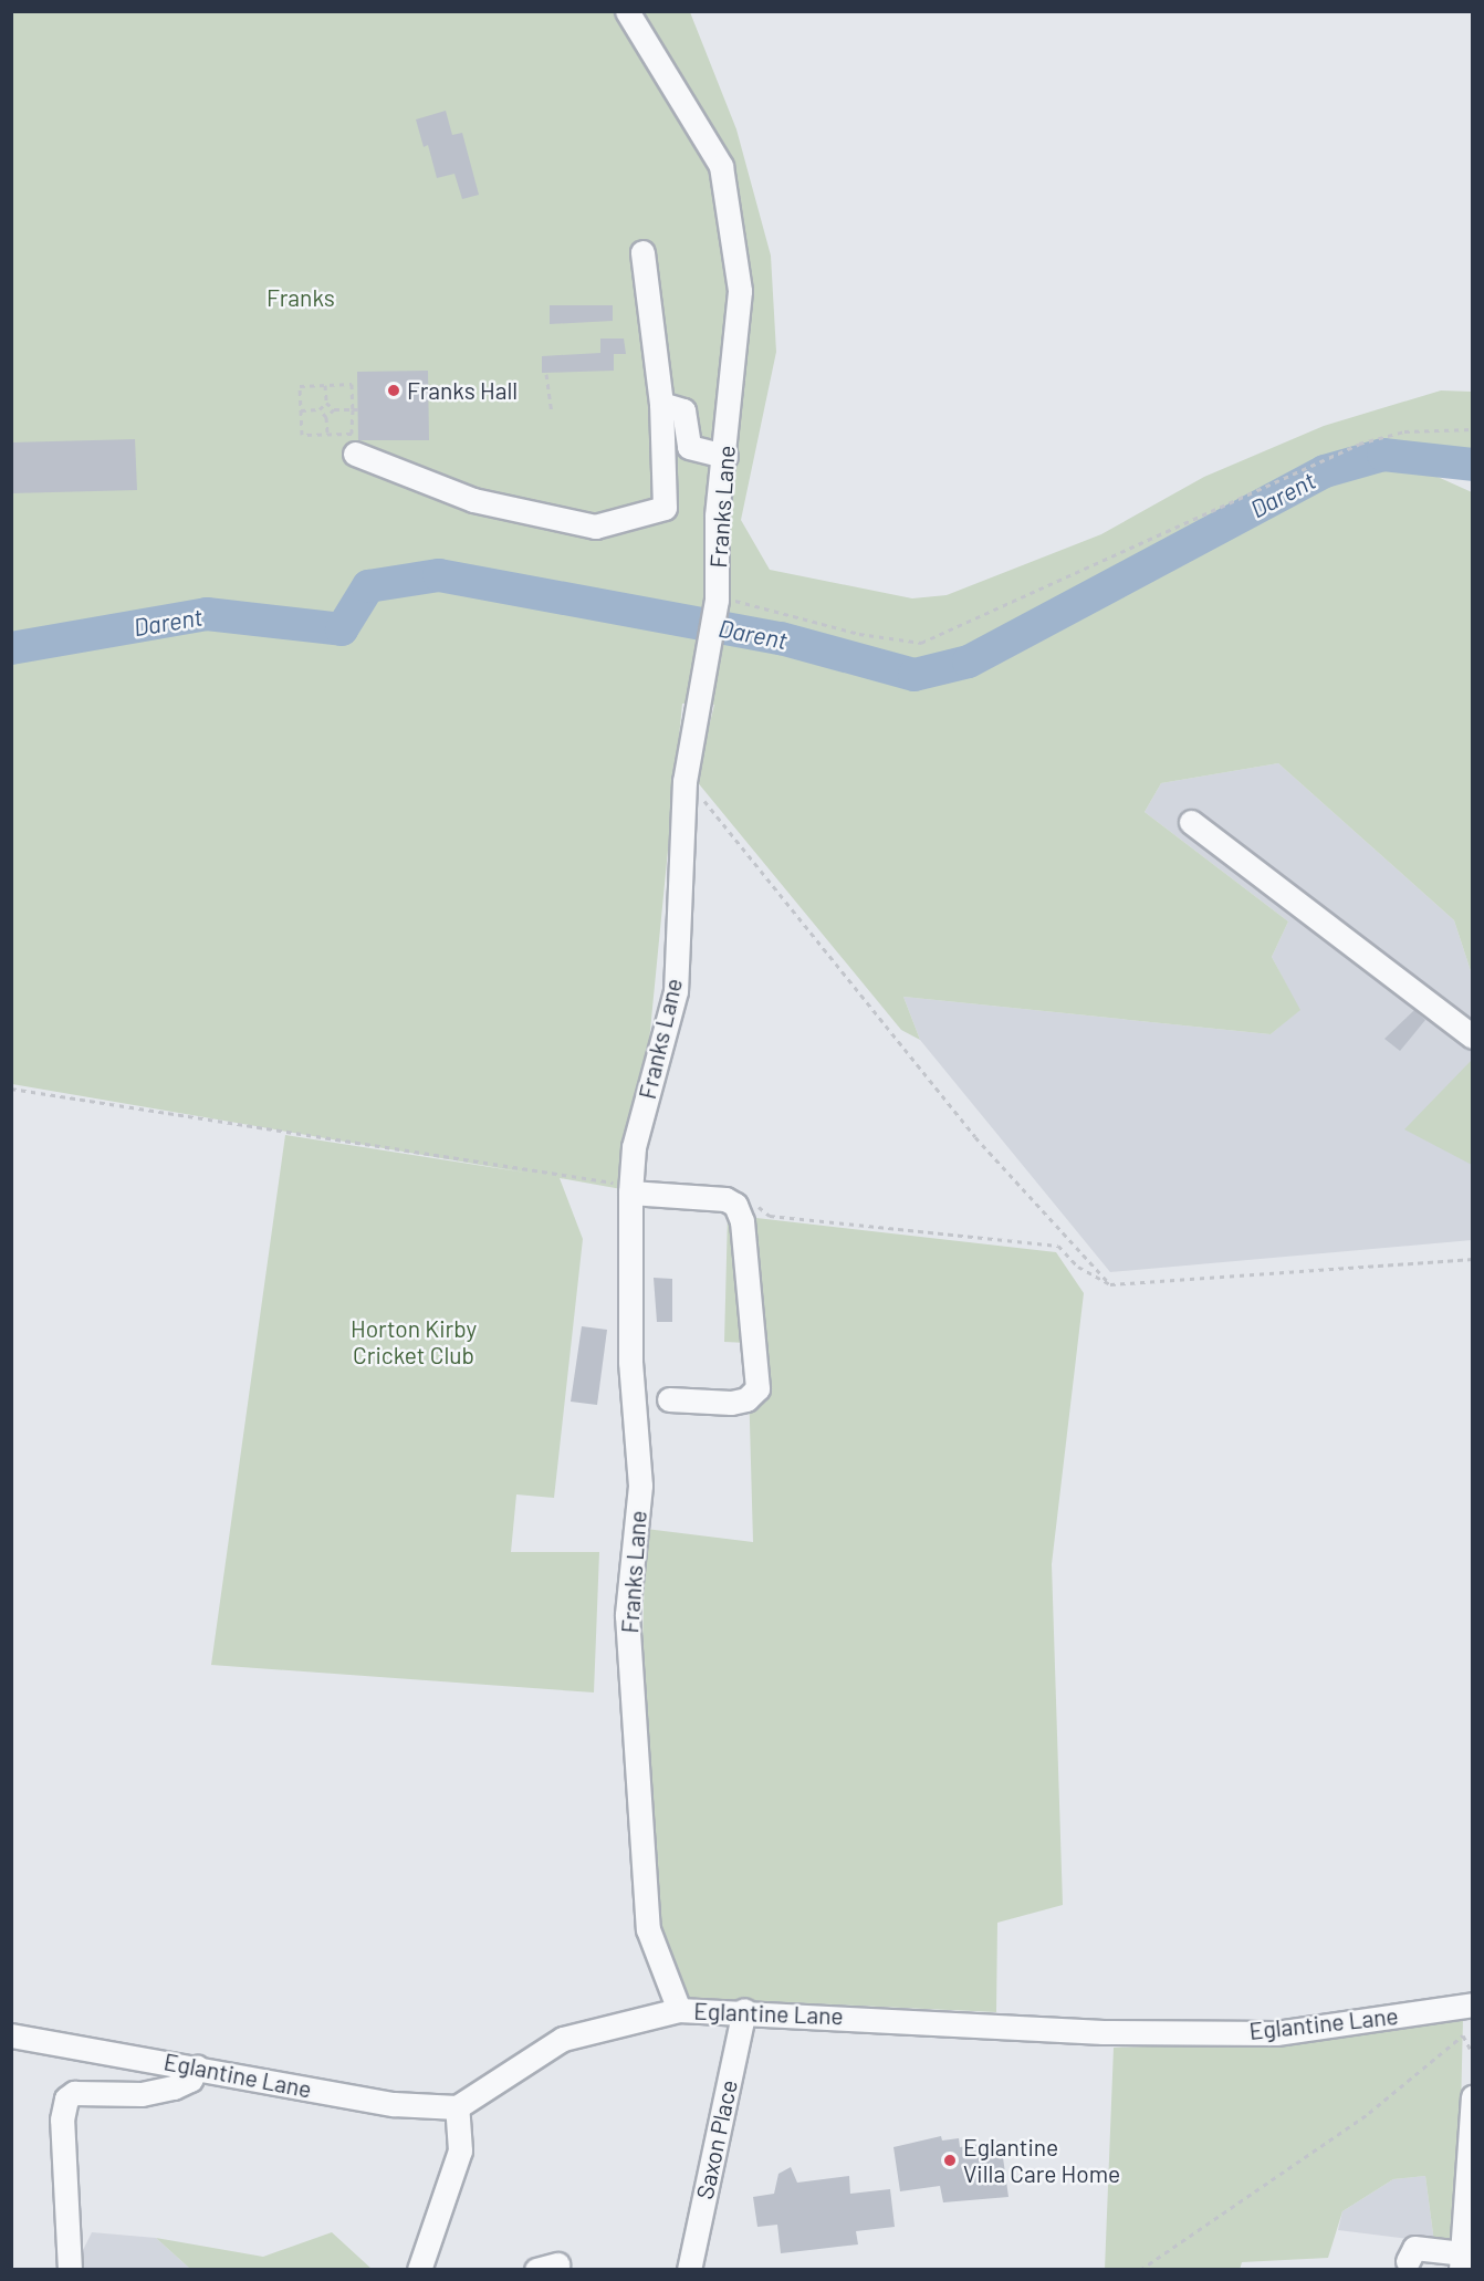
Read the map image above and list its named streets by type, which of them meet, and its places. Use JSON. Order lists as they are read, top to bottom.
{
  "streets": {
    "street": ["Franks Lane", "Eglantine Lane", "Saxon Place"]
  },
  "crossings": [
    ["Franks Lane", "Eglantine Lane"],
    ["Eglantine Lane", "Saxon Place"]
  ],
  "water": ["Darent"],
  "parks": ["Franks", "Horton Kirby Cricket Club"],
  "places": ["Franks Hall", "Eglantine Villa Care Home"]
}
